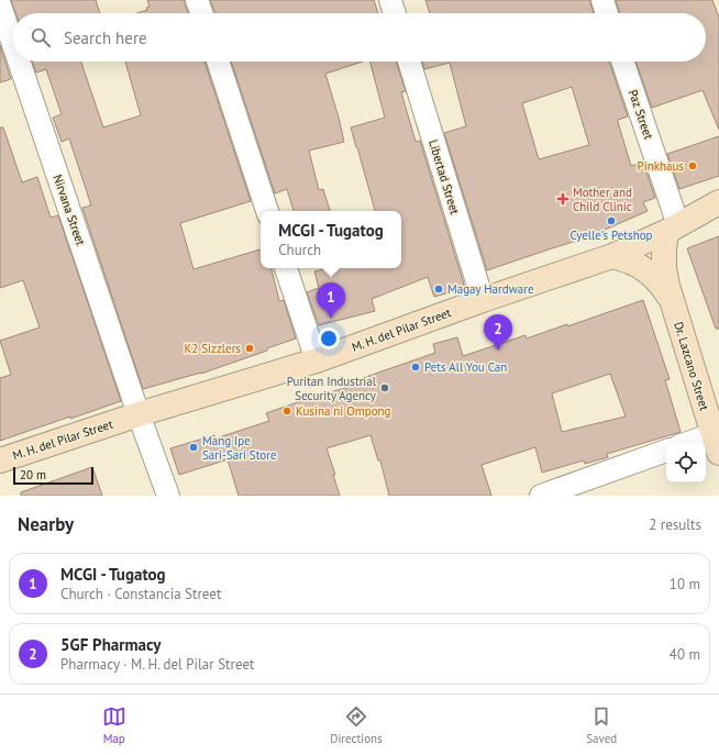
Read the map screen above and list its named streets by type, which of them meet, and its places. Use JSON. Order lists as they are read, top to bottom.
{
  "streets": {
    "main road": ["M. H. del Pilar Street", "Dr. Lazcano Street"],
    "street": ["Paz Street", "Libertad Street", "Nirvana Street"]
  },
  "crossings": [
    ["Paz Street", "M. H. del Pilar Street"],
    ["Paz Street", "Dr. Lazcano Street"],
    ["Libertad Street", "M. H. del Pilar Street"],
    ["Nirvana Street", "M. H. del Pilar Street"],
    ["M. H. del Pilar Street", "Dr. Lazcano Street"]
  ],
  "places": {
    "other": [
      "Pinkhaus",
      "Cyelle's Petshop",
      "Magay Hardware",
      "K2 Sizzlers",
      "Pets All You Can",
      "Puritan Industrial Security Agency",
      "Kusina ni Ompong",
      "Mang Ipe Sari-Sari Store"
    ],
    "health": ["Mother and Child Clinic"]
  },
  "scale_bar": "20 m",
  "page": {
    "search": "Search here",
    "popup": ["MCGI - Tugatog", "Church"],
    "pins": ["1", "2"],
    "scale": "20 m",
    "heading": ["Nearby", "2 results"],
    "list": [
      {
        "mark": "1",
        "name": "MCGI - Tugatog",
        "note": "Church · Constancia Street",
        "value": "10 m"
      },
      {
        "mark": "2",
        "name": "5GF Pharmacy",
        "note": "Pharmacy · M. H. del Pilar Street",
        "value": "40 m"
      }
    ],
    "nav": ["Map", "Directions", "Saved"]
  }
}
